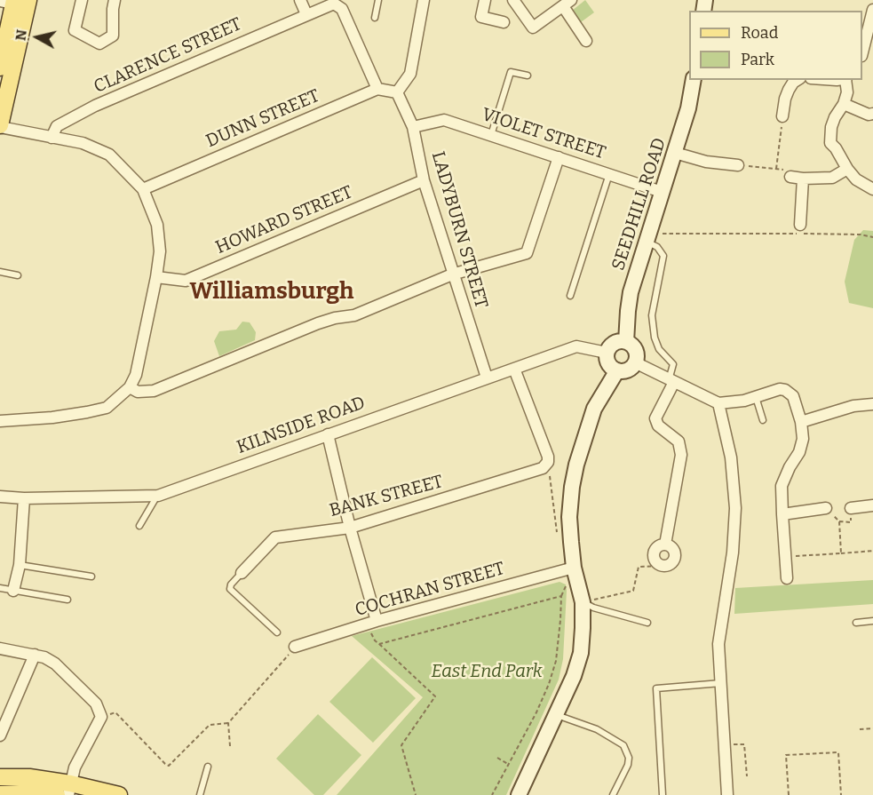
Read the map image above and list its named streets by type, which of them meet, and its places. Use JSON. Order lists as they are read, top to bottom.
{
  "streets": {
    "street": [
      "CLARENCE STREET",
      "DUNN STREET",
      "VIOLET STREET",
      "SEEDHILL ROAD",
      "HOWARD STREET",
      "LADYBURN STREET",
      "KILNSIDE ROAD",
      "BANK STREET",
      "COCHRAN STREET"
    ]
  },
  "crossings": [
    ["CLARENCE STREET", "DUNN STREET"],
    ["VIOLET STREET", "SEEDHILL ROAD"],
    ["VIOLET STREET", "LADYBURN STREET"],
    ["SEEDHILL ROAD", "KILNSIDE ROAD"],
    ["HOWARD STREET", "LADYBURN STREET"],
    ["LADYBURN STREET", "KILNSIDE ROAD"]
  ],
  "districts": ["Williamsburgh"],
  "parks": ["East End Park"],
  "legend": ["Road", "Park"],
  "north": "left"
}
